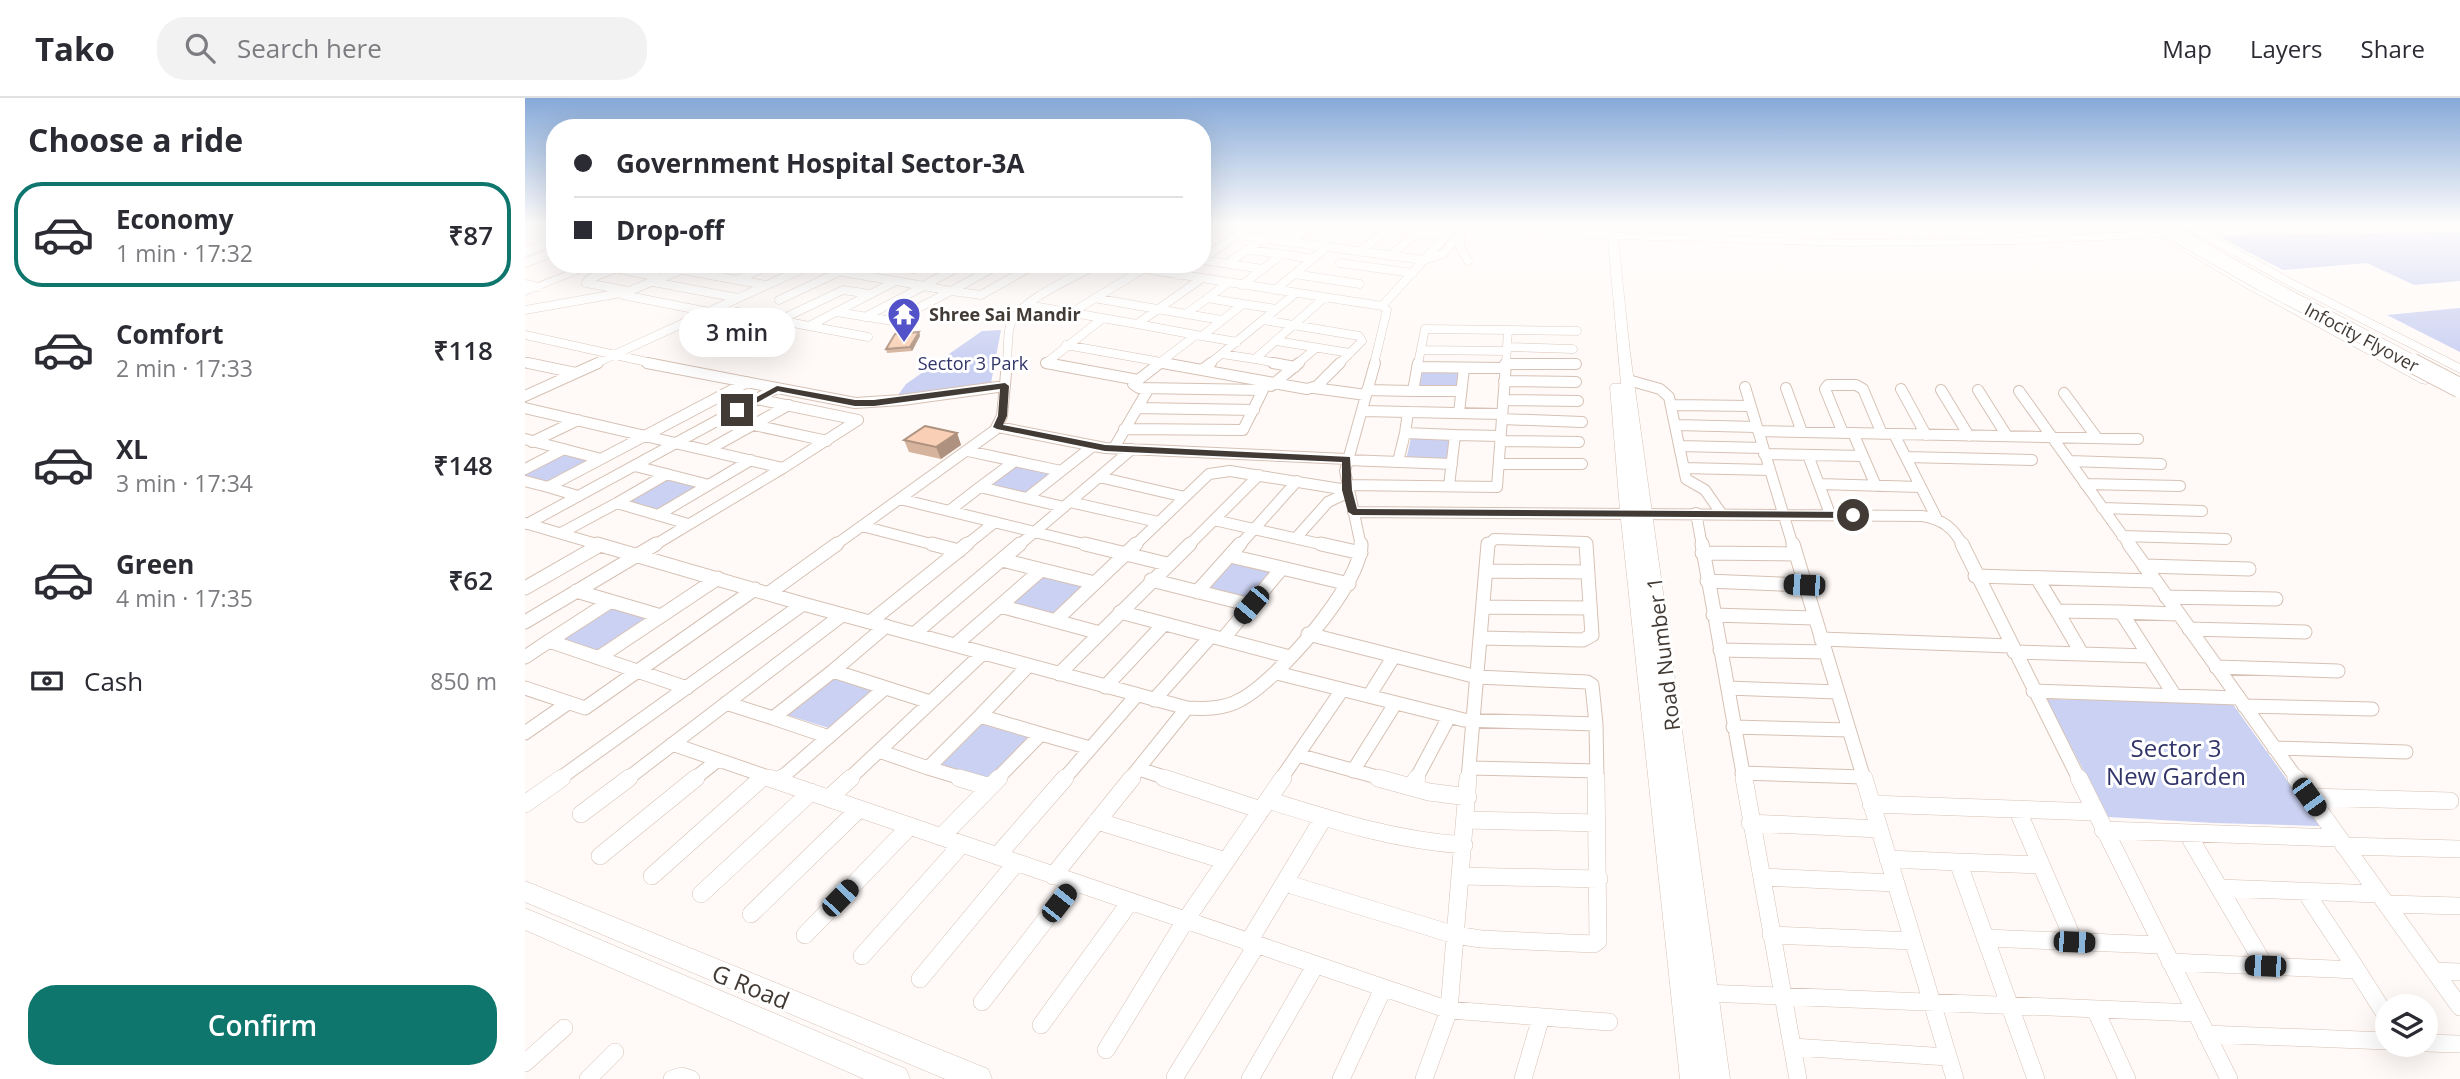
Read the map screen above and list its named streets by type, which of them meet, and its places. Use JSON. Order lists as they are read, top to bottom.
{
  "streets": {
    "highway": ["Infocity Flyover"],
    "street": ["Road Number 1", "G Road"]
  },
  "parks": ["Sector 3 Park", "Sector 3 New Garden"],
  "places": {
    "temple": ["Shree Sai Mandir"]
  },
  "page": {
    "header": "Tako",
    "search": "Search here",
    "nav": ["Map", "Layers", "Share"],
    "heading": "Choose a ride",
    "banner": ["Government Hospital Sector-3A", "Drop-off"],
    "list": [
      {
        "name": "Economy",
        "note": "1 min · 17:32",
        "value": "₹87"
      },
      {
        "name": "Comfort",
        "note": "2 min · 17:33",
        "value": "₹118"
      },
      {
        "name": "XL",
        "note": "3 min · 17:34",
        "value": "₹148"
      },
      {
        "name": "Green",
        "note": "4 min · 17:35",
        "value": "₹62"
      }
    ],
    "bubble": "3 min",
    "pay": ["Cash", "850 m"],
    "buttons": "Confirm"
  }
}
